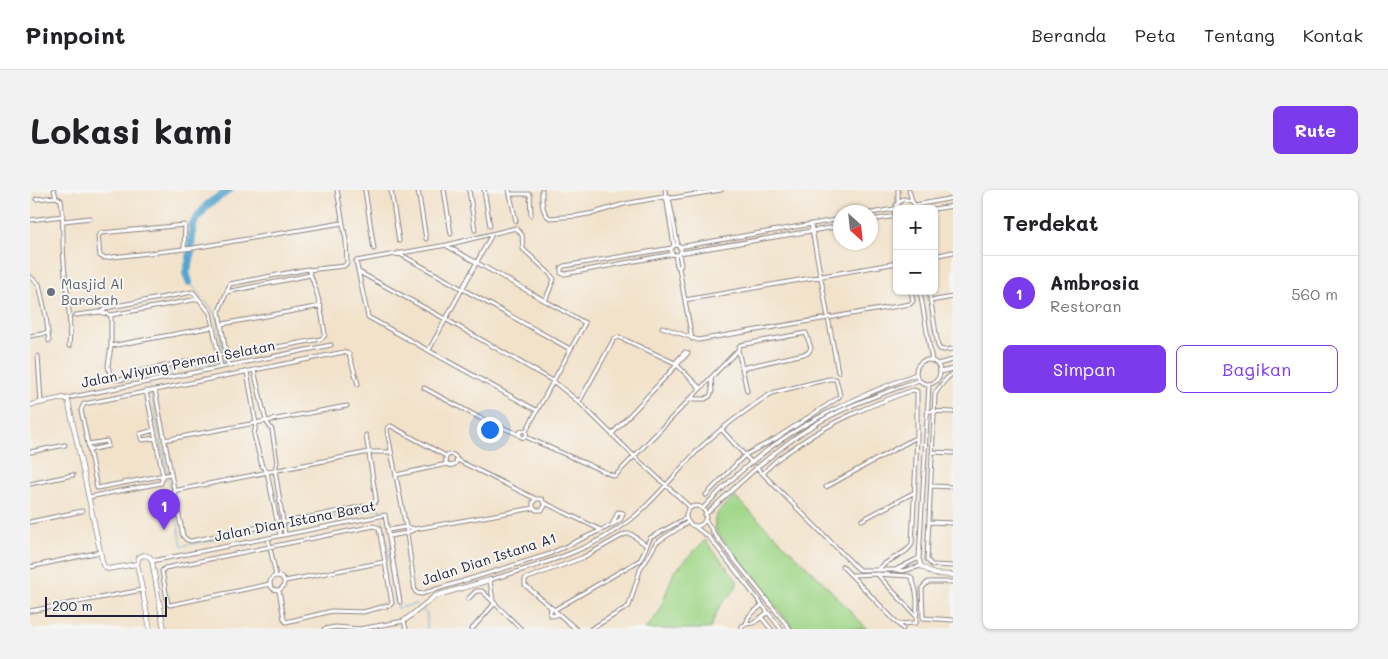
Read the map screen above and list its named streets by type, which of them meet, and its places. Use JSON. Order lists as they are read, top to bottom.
{
  "streets": {
    "street": ["Jalan Wiyung Permai Selatan", "Jalan Dian Istana Barat", "Jalan Dian Istana A1"]
  },
  "places": ["Masjid Al Barokah"],
  "scale_bar": "200 m",
  "north": "bottom right",
  "page": {
    "header": "Pinpoint",
    "nav": [
      "Beranda",
      "Peta",
      "Tentang",
      "Kontak"
    ],
    "buttons": [
      "Rute",
      ["Simpan", "Bagikan"]
    ],
    "title": "Lokasi kami",
    "heading": "Terdekat",
    "map_buttons": ["+", "−"],
    "list": [
      {
        "mark": "1",
        "name": "Ambrosia",
        "note": "Restoran",
        "value": "560 m"
      }
    ],
    "pins": "1",
    "scale": "200 m"
  }
}
